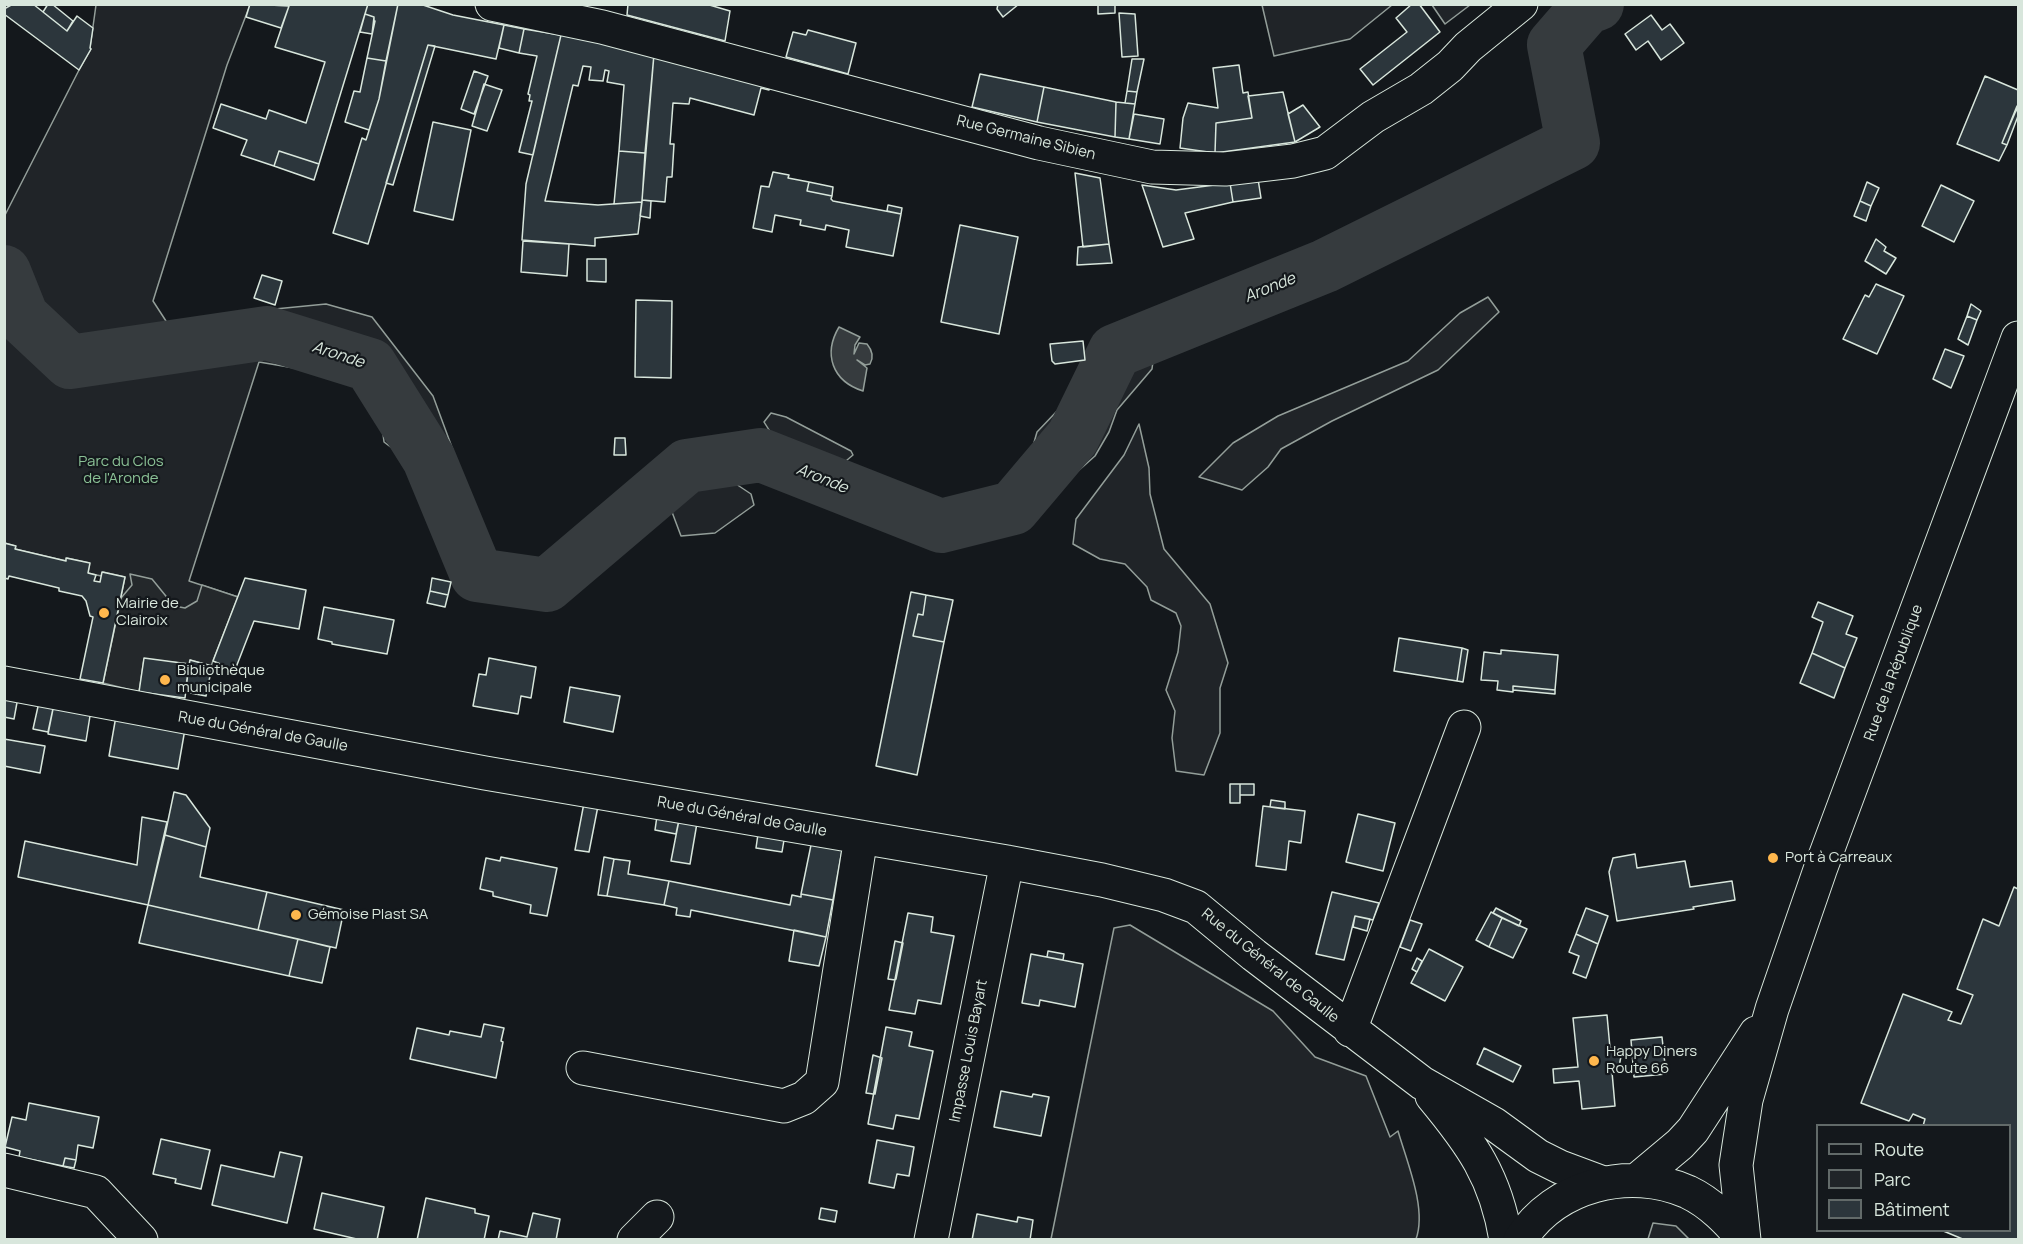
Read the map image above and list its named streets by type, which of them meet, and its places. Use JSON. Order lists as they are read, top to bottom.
{
  "streets": {
    "street": [
      "Rue Germaine Sibien",
      "Rue de la République",
      "Rue du Général de Gaulle",
      "Impasse Louis Bayart"
    ]
  },
  "crossings": [
    ["Rue du Général de Gaulle", "Impasse Louis Bayart"]
  ],
  "water": ["Aronde"],
  "parks": ["Parc du Clos de l'Aronde"],
  "places": [
    "Mairie de Clairoix",
    "Bibliothèque municipale",
    "Port à Carreaux",
    "Gémoise Plast SA",
    "Happy Diners Route 66"
  ],
  "legend": ["Route", "Parc", "Bâtiment"]
}
